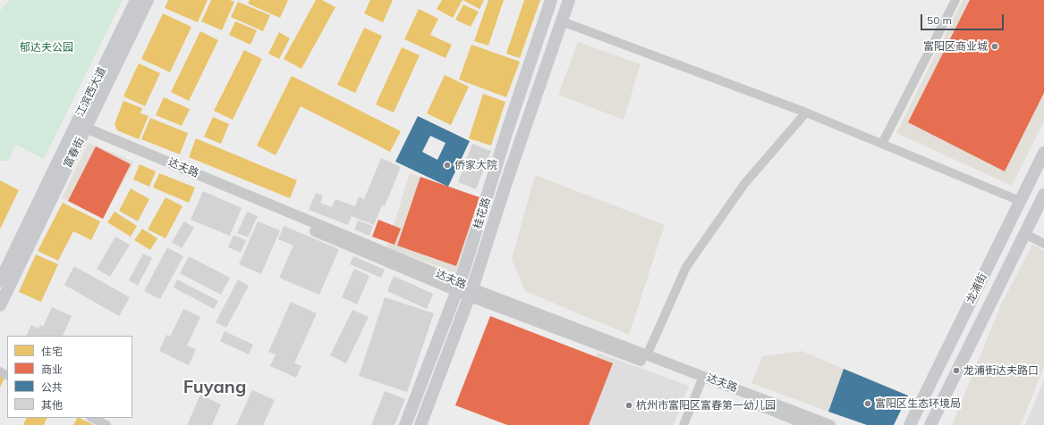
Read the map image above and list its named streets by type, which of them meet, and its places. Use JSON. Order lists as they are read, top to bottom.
{
  "streets": {
    "main road": [
      "江滨西大道",
      "富春街",
      "桂花路",
      "龙浦街"
    ],
    "street": ["达夫路"]
  },
  "crossings": [
    ["江滨西大道", "富春街"],
    ["江滨西大道", "达夫路"],
    ["富春街", "达夫路"],
    ["达夫路", "桂花路"]
  ],
  "districts": ["Fuyang"],
  "parks": ["郁达夫公园"],
  "places": [
    "富阳区商业城",
    "侨家大院",
    "龙浦街达夫路口",
    "富阳区生态环境局",
    "杭州市富阳区富春第一幼儿园"
  ],
  "legend": [
    "住宅",
    "商业",
    "公共",
    "其他"
  ],
  "scale_bar": "50 m"
}
